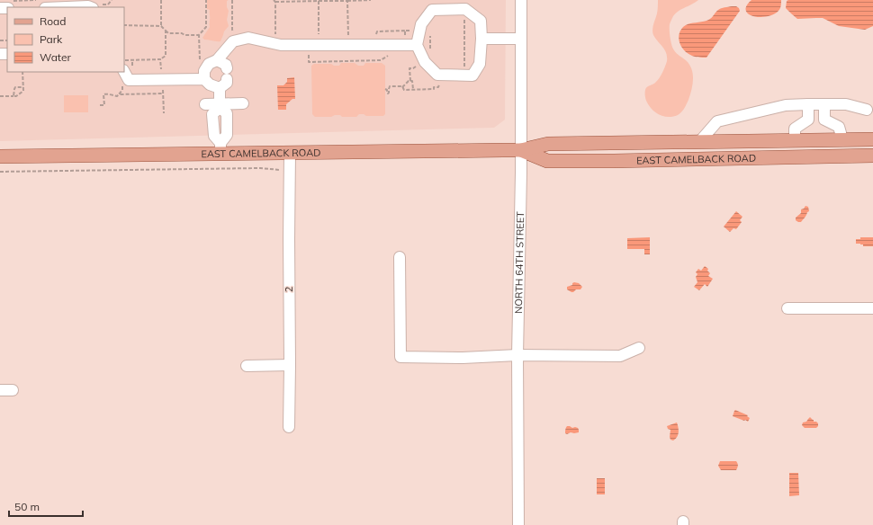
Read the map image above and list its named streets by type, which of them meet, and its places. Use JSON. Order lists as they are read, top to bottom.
{
  "streets": {
    "main road": ["EAST CAMELBACK ROAD"],
    "street": ["NORTH 64TH STREET", "2"]
  },
  "crossings": [
    ["EAST CAMELBACK ROAD", "NORTH 64TH STREET"],
    ["EAST CAMELBACK ROAD", "2"]
  ],
  "legend": ["Road", "Park", "Water"],
  "scale_bar": "50 m"
}
